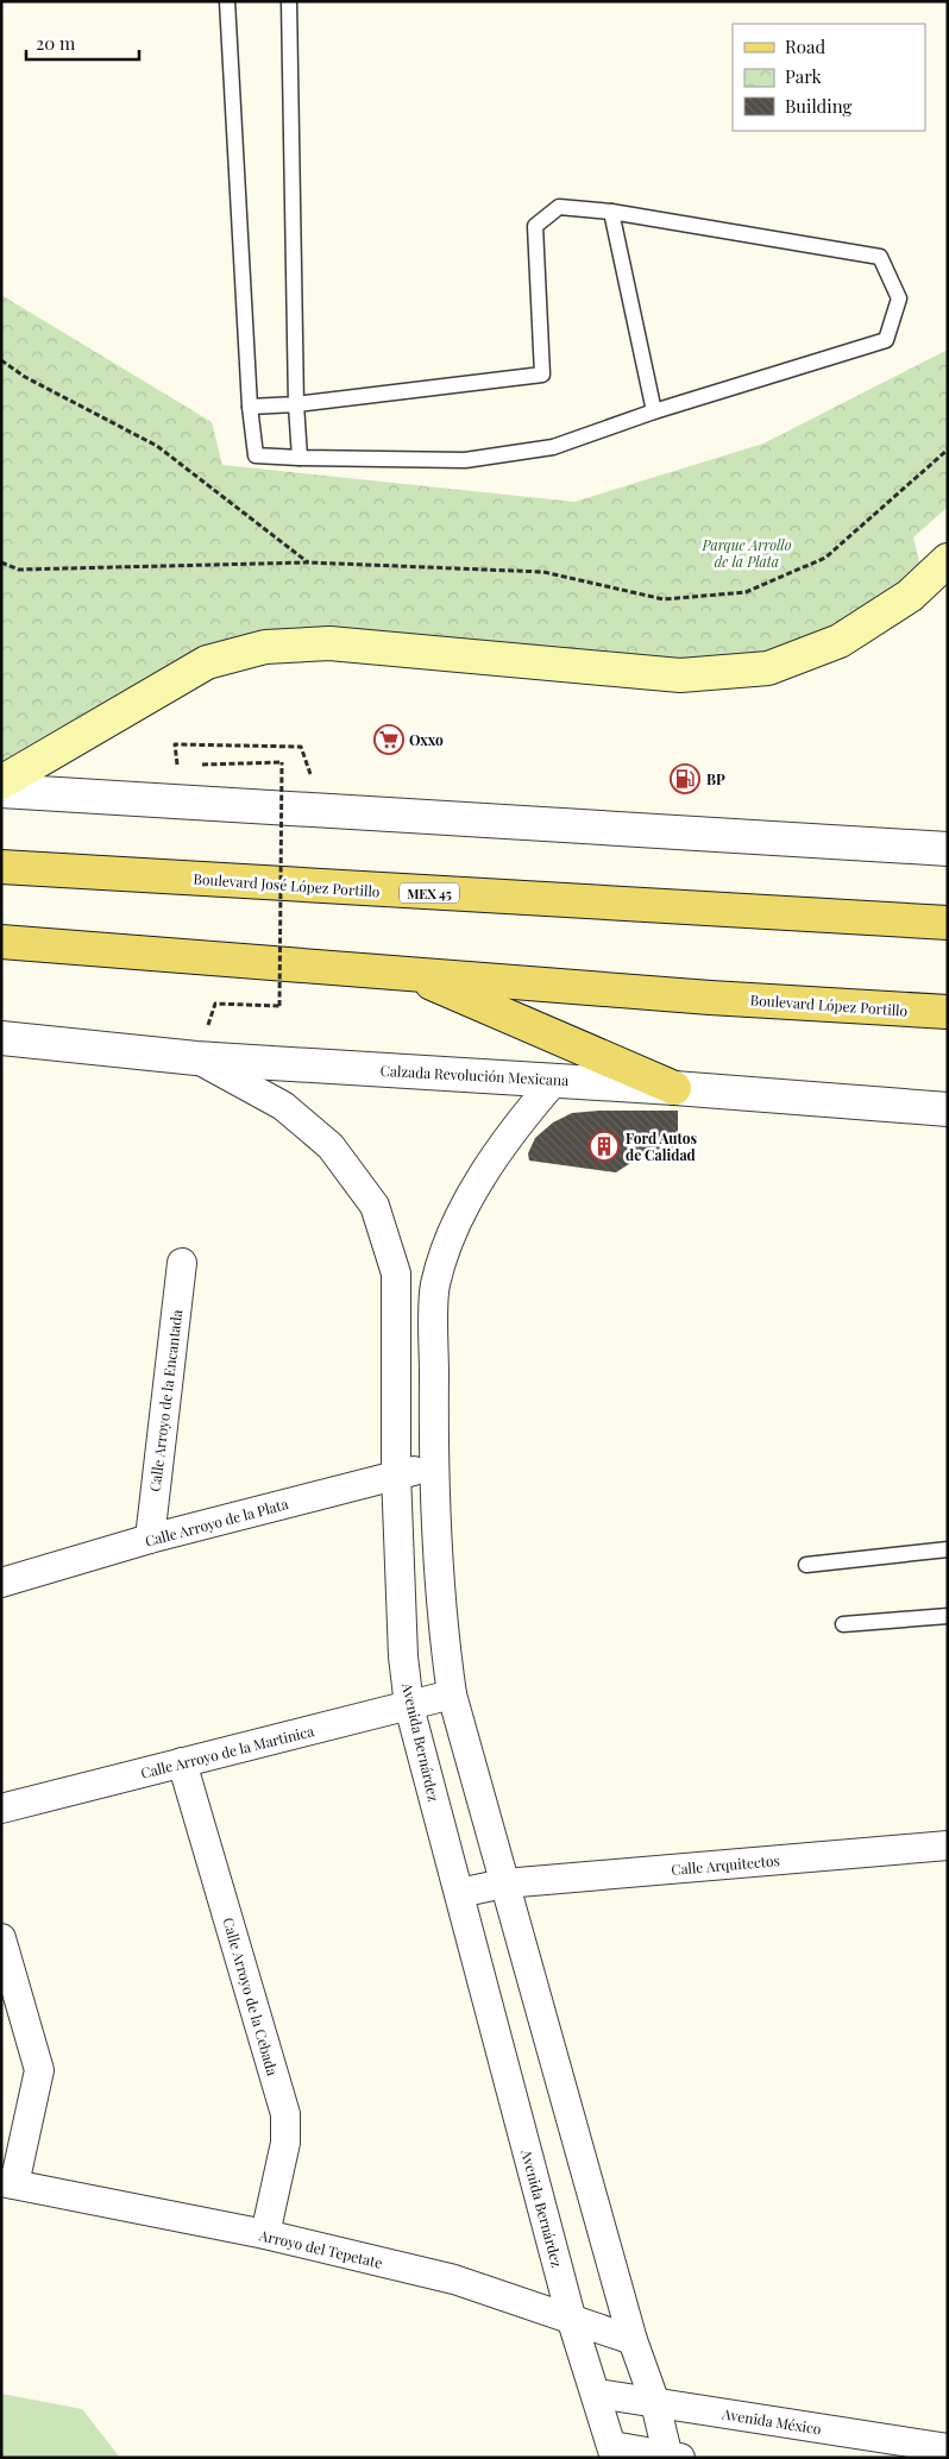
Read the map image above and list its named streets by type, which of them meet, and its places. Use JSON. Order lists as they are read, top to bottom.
{
  "streets": {
    "main road": ["Boulevard José López Portillo", "MEX 45", "Boulevard López Portillo"],
    "street": [
      "Calzada Revolución Mexicana",
      "Calle Arroyo de la Encantada",
      "Calle Arroyo de la Plata",
      "Avenida Bernárdez",
      "Calle Arroyo de la Martinica",
      "Calle Arquitectos",
      "Calle Arroyo de la Cebada",
      "Arroyo del Tepetate",
      "Avenida México"
    ]
  },
  "crossings": [
    ["Calzada Revolución Mexicana", "Avenida Bernárdez"],
    ["Calle Arroyo de la Encantada", "Calle Arroyo de la Plata"],
    ["Calle Arroyo de la Plata", "Avenida Bernárdez"],
    ["Avenida Bernárdez", "Calle Arroyo de la Martinica"],
    ["Avenida Bernárdez", "Calle Arquitectos"],
    ["Avenida Bernárdez", "Arroyo del Tepetate"],
    ["Avenida Bernárdez", "Avenida México"],
    ["Calle Arroyo de la Martinica", "Calle Arroyo de la Cebada"],
    ["Calle Arroyo de la Cebada", "Arroyo del Tepetate"]
  ],
  "parks": ["Parque Arrollo de la Plata"],
  "places": {
    "supermarket": ["Oxxo"],
    "fuel station": ["BP"],
    "building": ["Ford Autos de Calidad"]
  },
  "legend": ["Road", "Park", "Building"],
  "scale_bar": "20 m"
}
